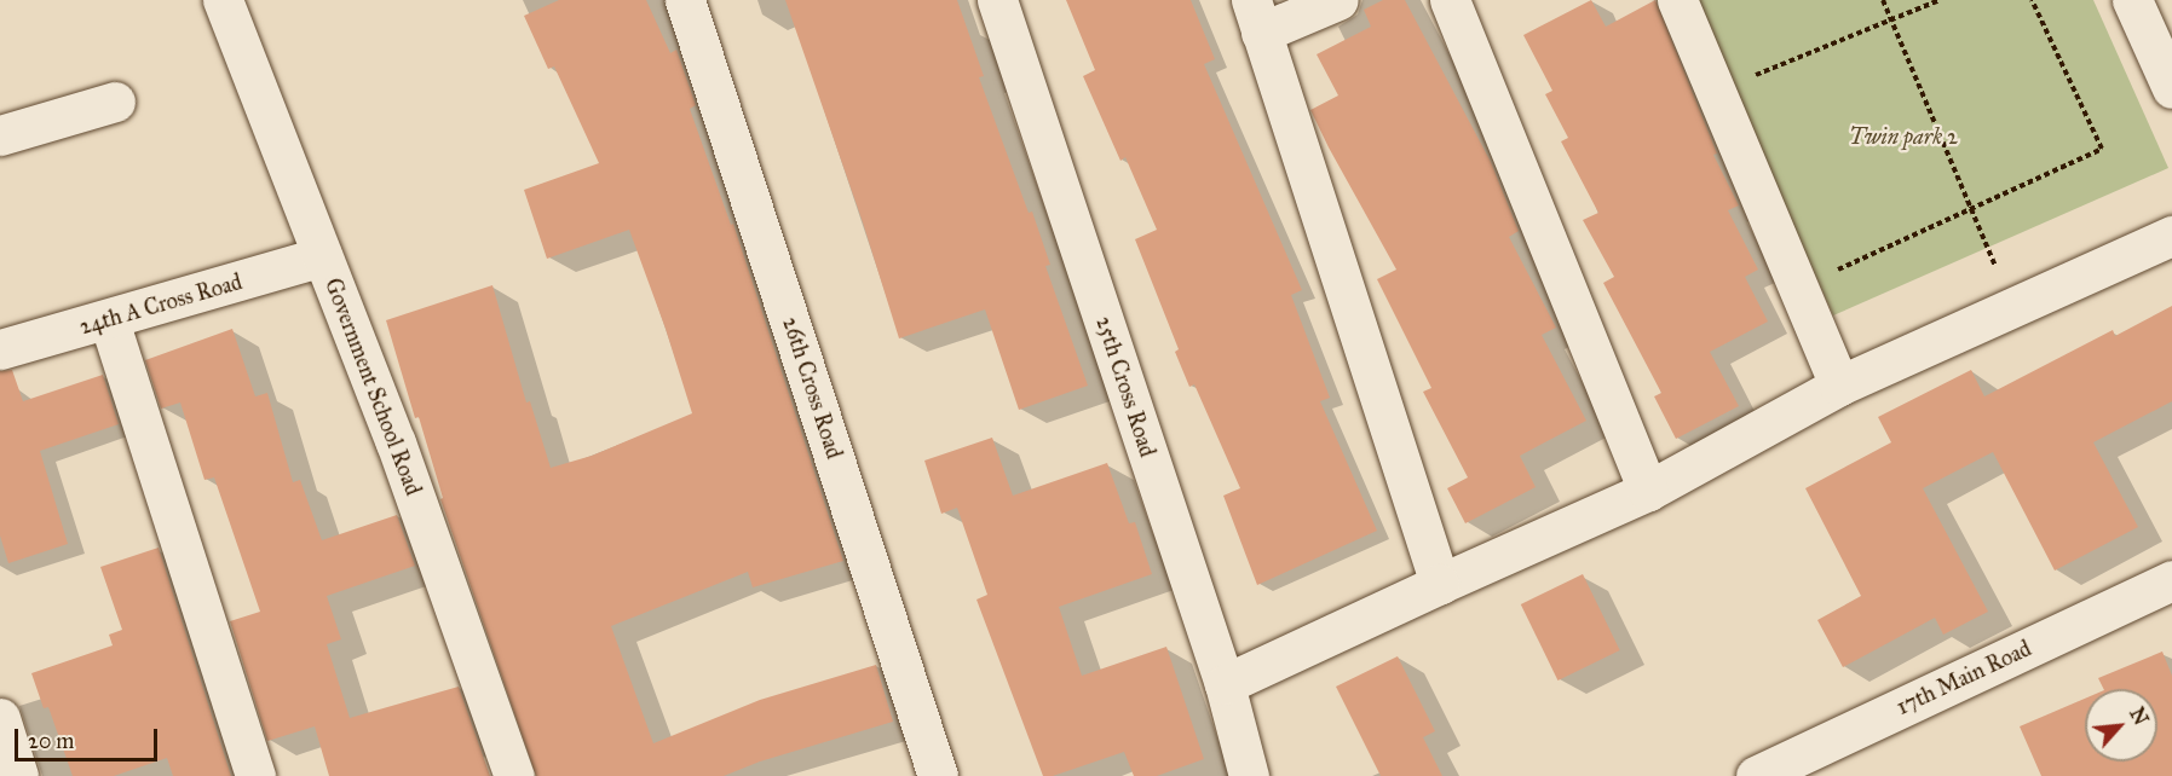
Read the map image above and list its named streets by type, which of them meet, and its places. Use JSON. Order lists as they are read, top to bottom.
{
  "streets": {
    "street": [
      "24th A Cross Road",
      "Government School Road",
      "25th Cross Road",
      "26th Cross Road",
      "17th Main Road"
    ]
  },
  "crossings": [
    ["24th A Cross Road", "Government School Road"]
  ],
  "parks": ["Twin park 2"],
  "scale_bar": "20 m",
  "north": "top right"
}
